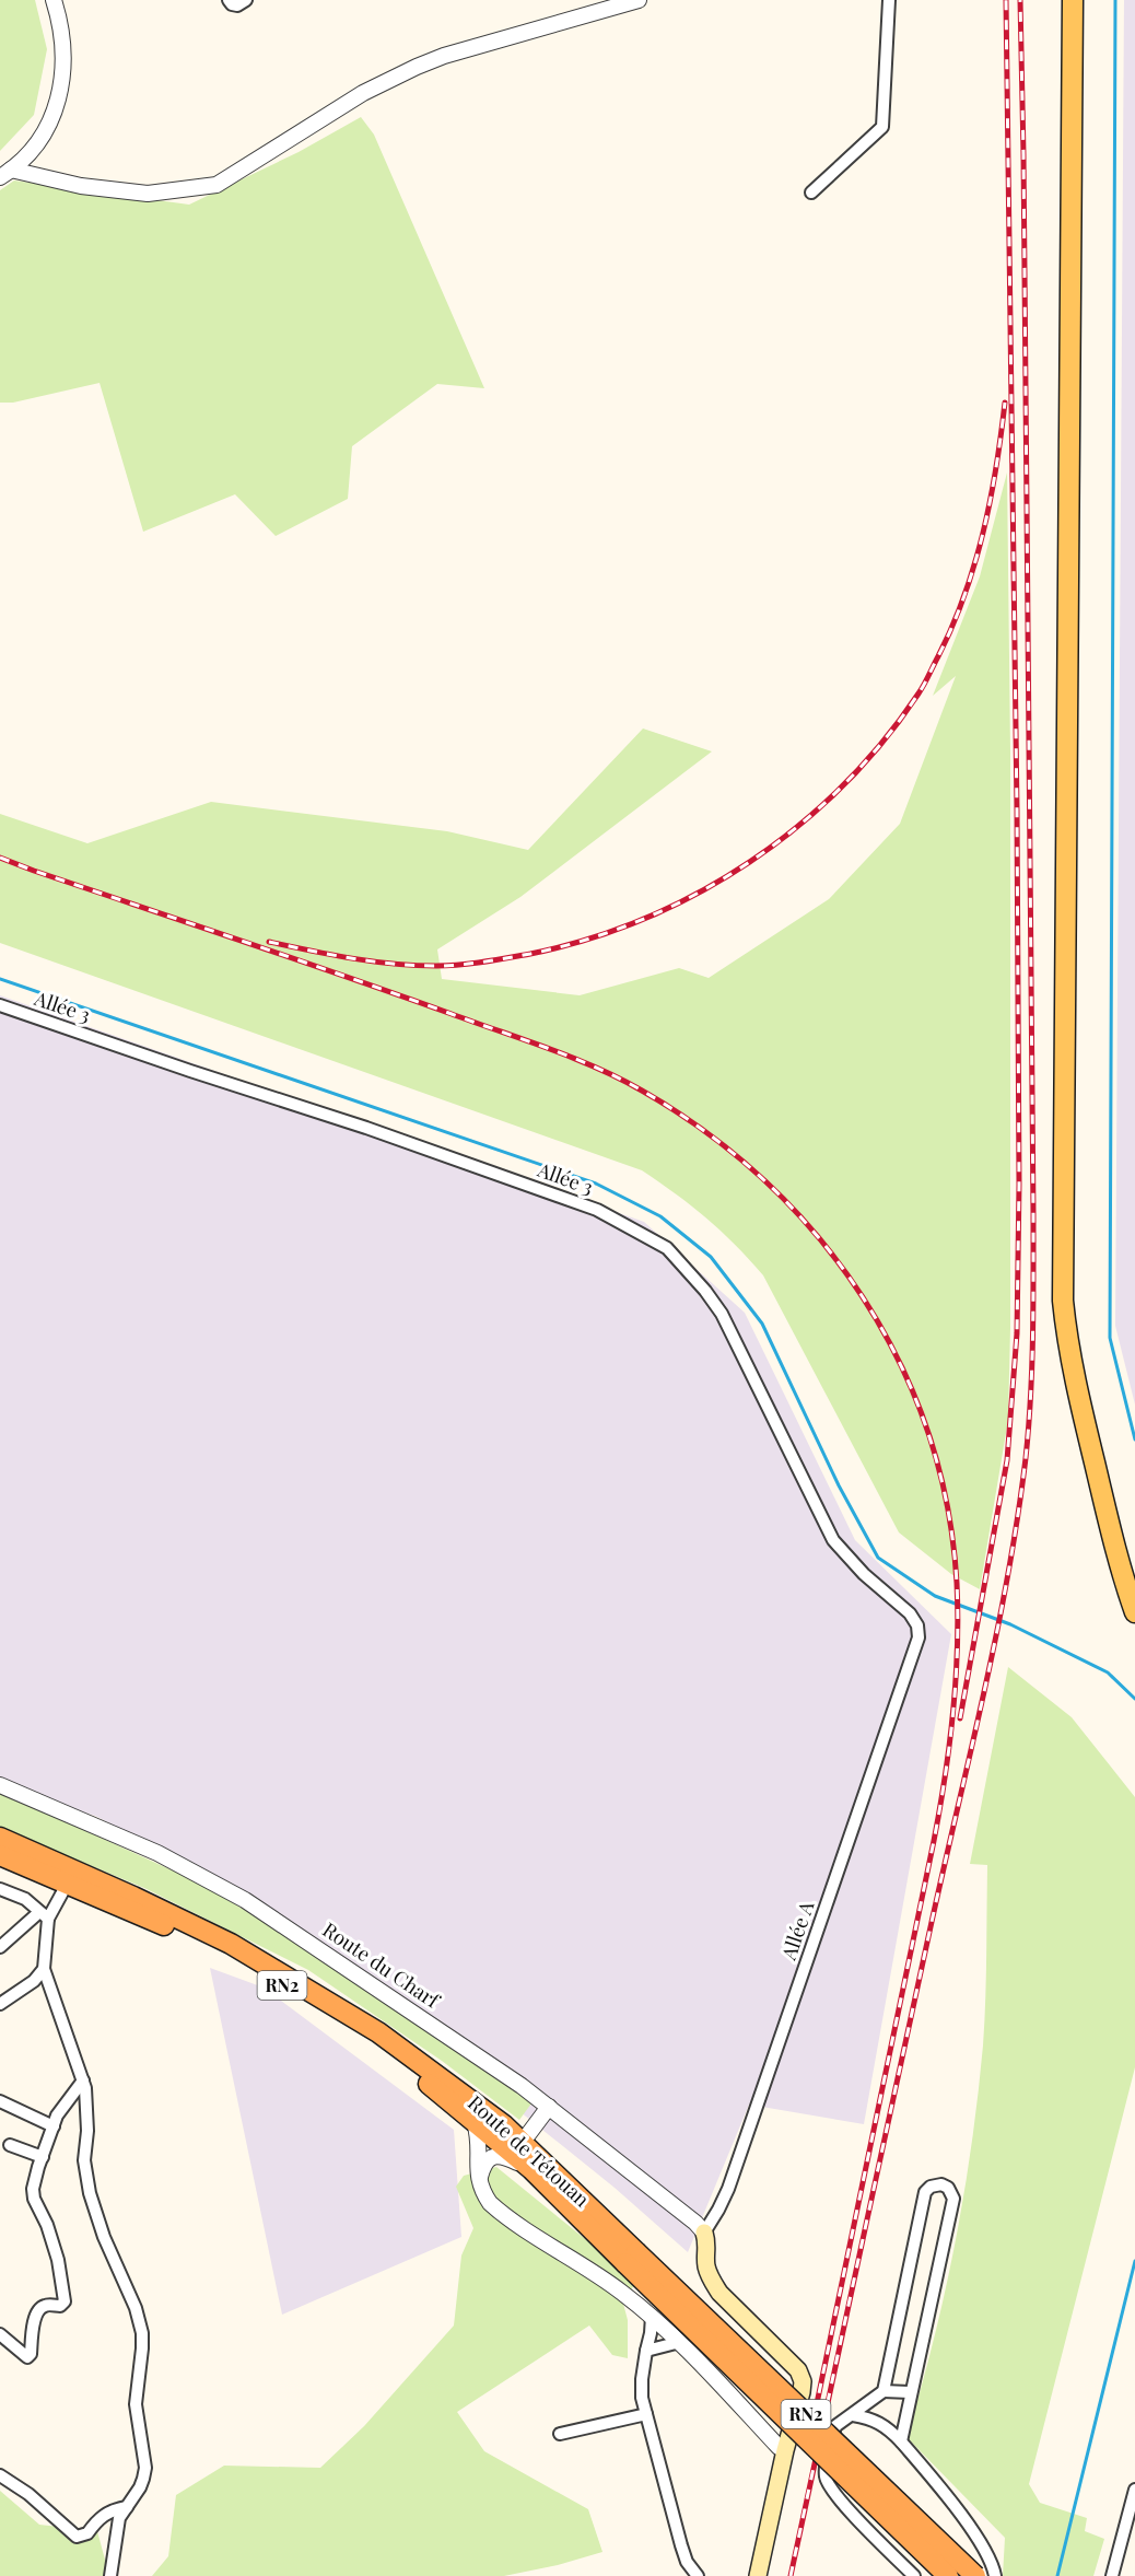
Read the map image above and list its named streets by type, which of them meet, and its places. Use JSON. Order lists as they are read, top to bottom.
{
  "streets": {
    "highway": ["RN2", "Route de Tétouan"],
    "street": ["Allée 3", "Allée A", "Route du Charf"]
  },
  "crossings": [
    ["Allée 3", "Allée A"],
    ["Allée A", "Route du Charf"]
  ]
}
